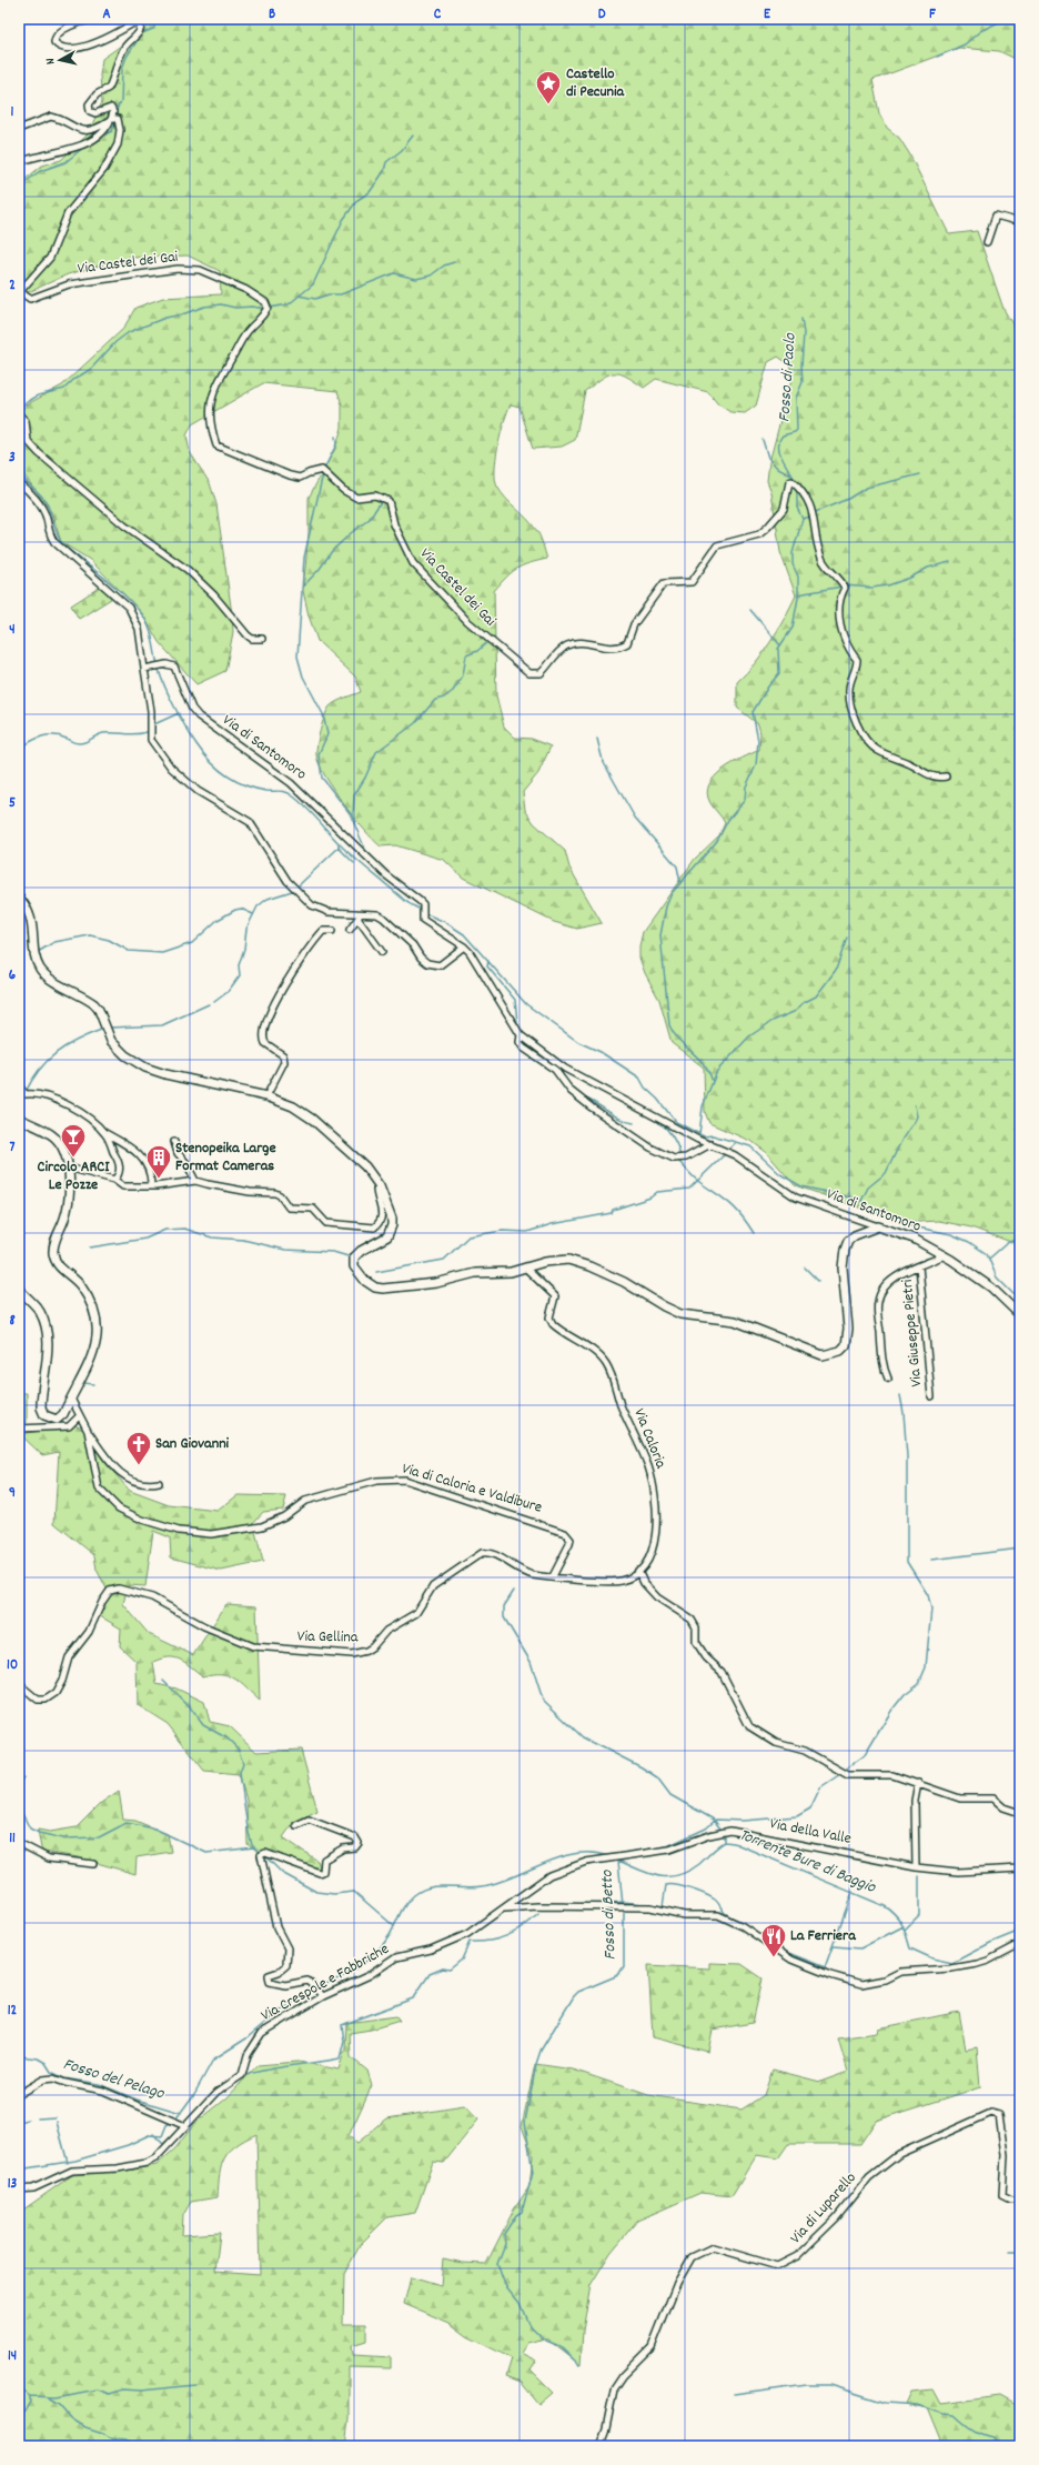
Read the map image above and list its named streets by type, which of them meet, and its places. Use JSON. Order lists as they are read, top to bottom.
{
  "streets": {
    "main road": ["Via di Santomoro"],
    "street": [
      "Via Castel dei Gai",
      "Via Giuseppe Pietri",
      "Via Caloria",
      "Via di Caloria e Valdibure",
      "Via Gellina",
      "Via della Valle",
      "Via Crespole e Fabbriche",
      "Via di Luparello"
    ]
  },
  "crossings": [
    ["Via Caloria", "Via di Caloria e Valdibure"],
    ["Via Caloria", "Via Gellina"],
    ["Via di Caloria e Valdibure", "Via Gellina"],
    ["Via della Valle", "Via Crespole e Fabbriche"]
  ],
  "water": [
    "Fosso di Paolo",
    "Torrente Bure di Baggio",
    "Fosso di Betto",
    "Fosso del Pelago"
  ],
  "places": {
    "place": ["Castello di Pecunia"],
    "bar": ["Circolo ARCI Le Pozze"],
    "building": ["Stenopeika Large Format Cameras"],
    "church": ["San Giovanni"],
    "restaurant": ["La Ferriera"]
  },
  "north": "left",
  "grid": {
    "columns": [
      "A",
      "B",
      "C",
      "D",
      "E",
      "F"
    ],
    "rows": [
      "1",
      "2",
      "3",
      "4",
      "5",
      "6",
      "7",
      "8",
      "9",
      "10",
      "11",
      "12",
      "13",
      "14"
    ]
  }
}
